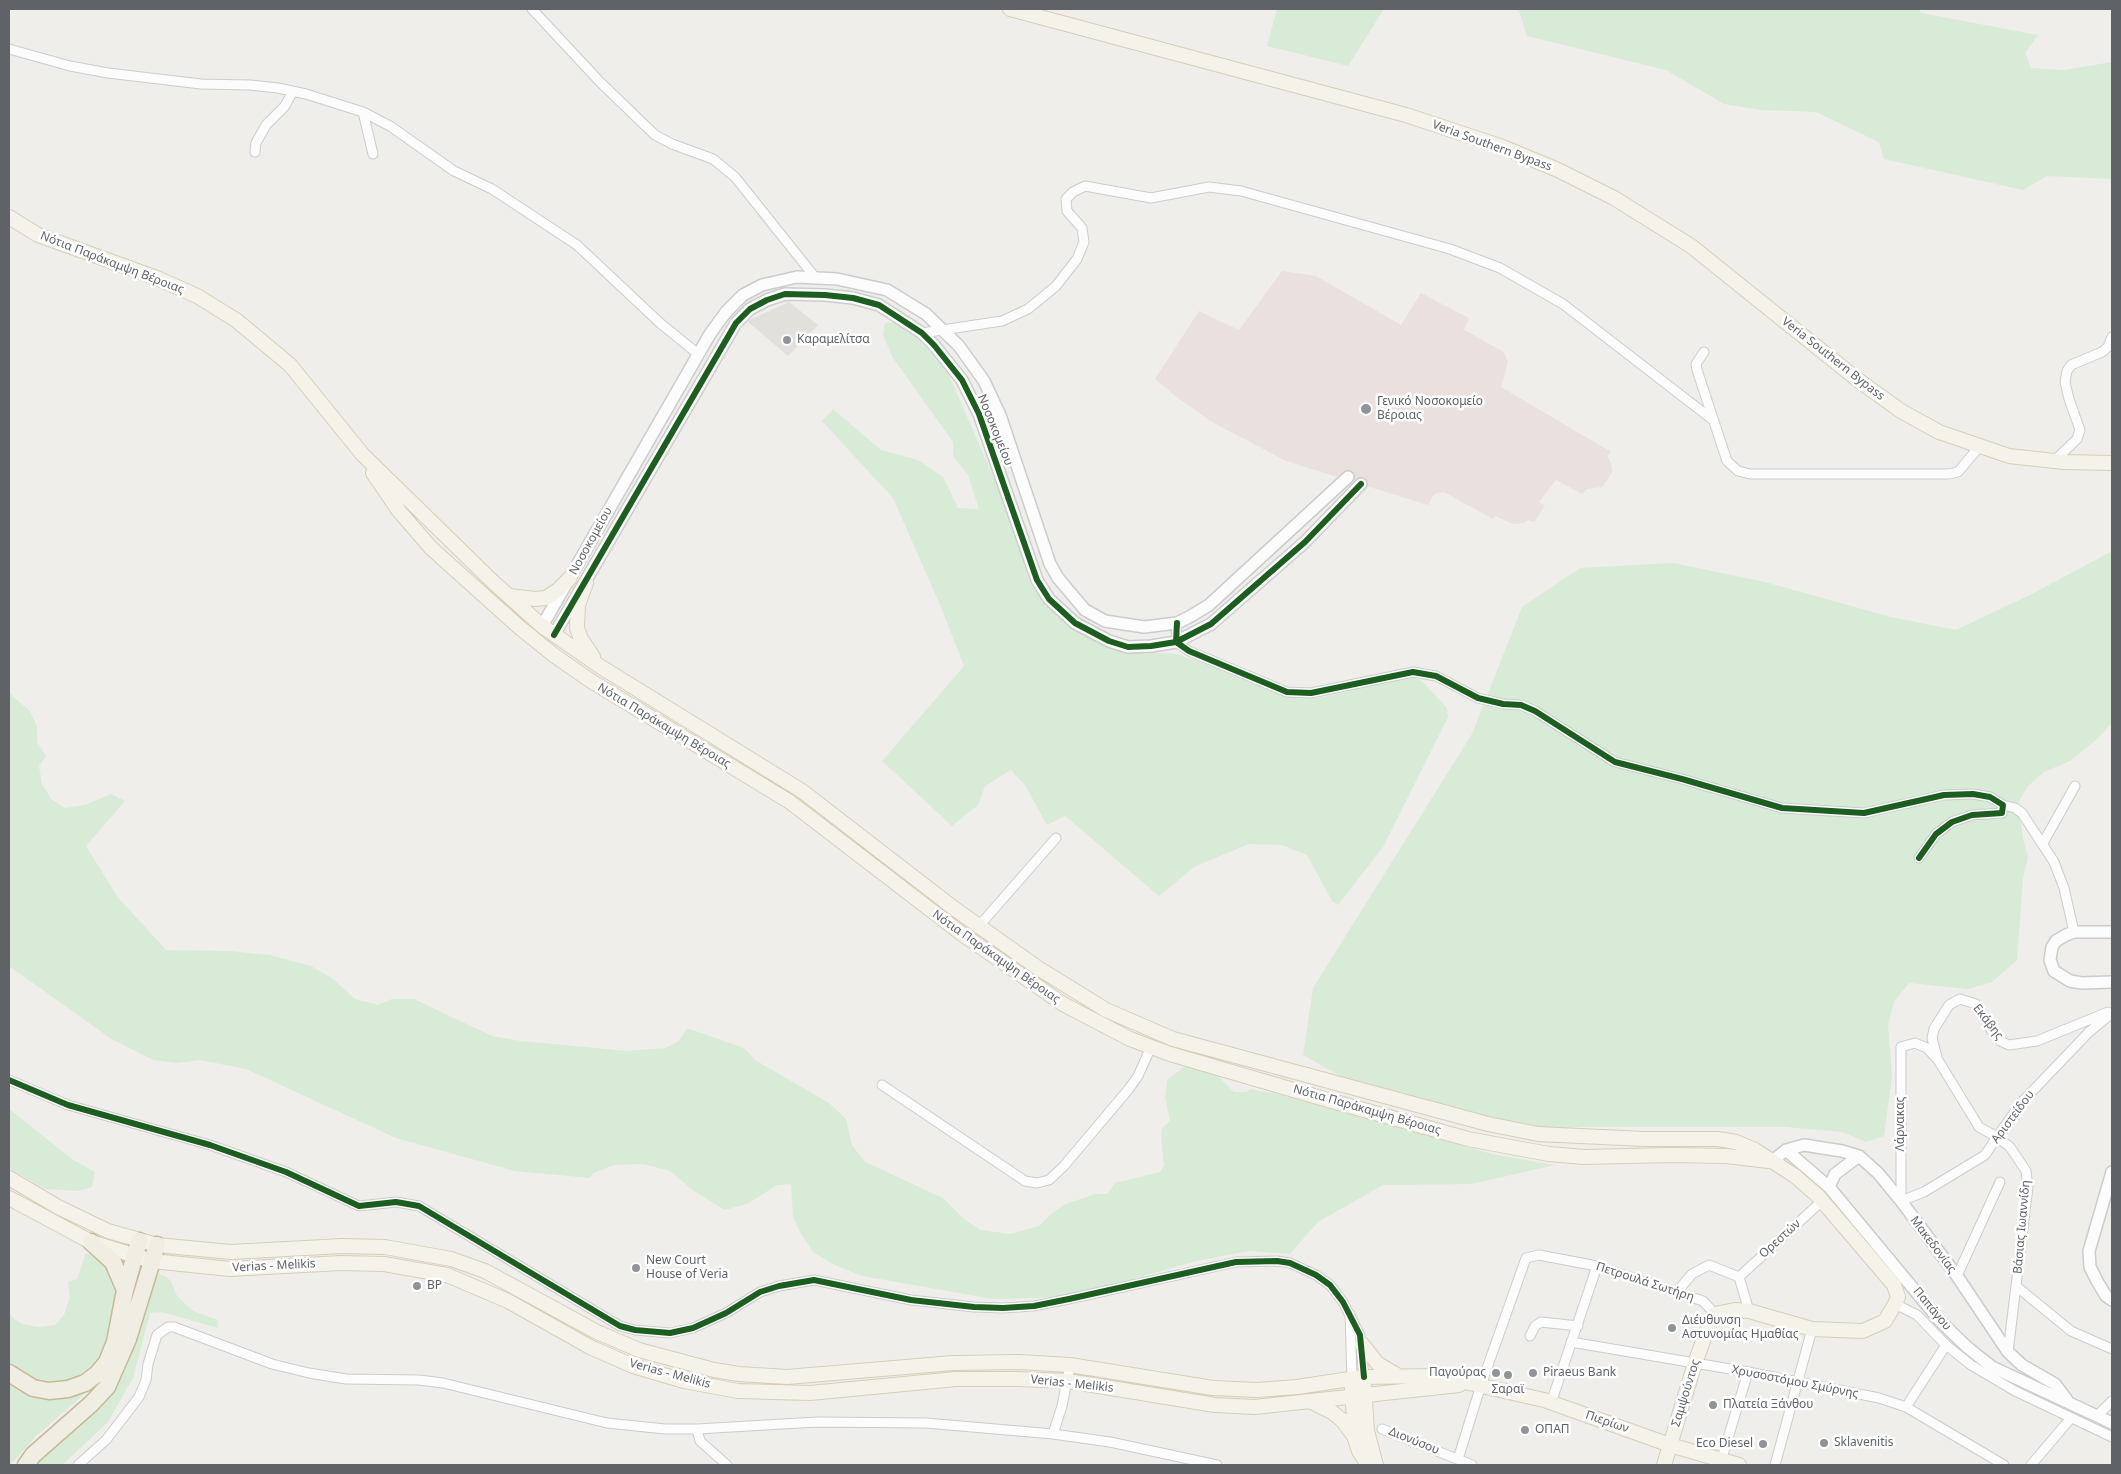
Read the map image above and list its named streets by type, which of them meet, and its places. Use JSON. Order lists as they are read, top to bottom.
{
  "streets": {
    "main road": [
      "Veria Southern Bypass",
      "Νότια Παράκαμψη Βέροιας",
      "Verias - Melikis",
      "Σαμψούντος",
      "Πιερίων"
    ],
    "street": [
      "Νοσοκομείου",
      "Εκάβης",
      "Αριστείδου",
      "Λάρνακας",
      "Βάσιας Ιωαννίδη",
      "Ορεστών",
      "Μακεδονίας",
      "Πετρουλά Σωτήρη",
      "Παπάγου",
      "Χρυσοστόμου Σμύρνης",
      "Διονύσου"
    ]
  },
  "crossings": [
    ["Νότια Παράκαμψη Βέροιας", "Νοσοκομείου"],
    ["Νότια Παράκαμψη Βέροιας", "Ορεστών"],
    ["Νότια Παράκαμψη Βέροιας", "Μακεδονίας"],
    ["Νότια Παράκαμψη Βέροιας", "Παπάγου"],
    ["Εκάβης", "Αριστείδου"],
    ["Εκάβης", "Βάσιας Ιωαννίδη"],
    ["Αριστείδου", "Λάρνακας"],
    ["Αριστείδου", "Βάσιας Ιωαννίδη"],
    ["Αριστείδου", "Μακεδονίας"],
    ["Λάρνακας", "Βάσιας Ιωαννίδη"],
    ["Λάρνακας", "Μακεδονίας"],
    ["Βάσιας Ιωαννίδη", "Μακεδονίας"],
    ["Μακεδονίας", "Παπάγου"],
    ["Verias - Melikis", "Πιερίων"],
    ["Πετρουλά Σωτήρη", "Σαμψούντος"],
    ["Πετρουλά Σωτήρη", "Πιερίων"],
    ["Χρυσοστόμου Σμύρνης", "Σαμψούντος"],
    ["Σαμψούντος", "Πιερίων"]
  ],
  "places": [
    "Καραμελίτσα",
    "Γενικό Νοσοκομείο Βέροιας",
    "New Court House of Veria",
    "BP",
    "Διέυθυνση Αστυνομίας Ημαθίας",
    "Παγούρας",
    "Piraeus Bank",
    "Σαραϊ",
    "Πλατεία Ξάνθου",
    "ΟΠΑΠ",
    "Sklavenitis",
    "Eco Diesel"
  ]
}
